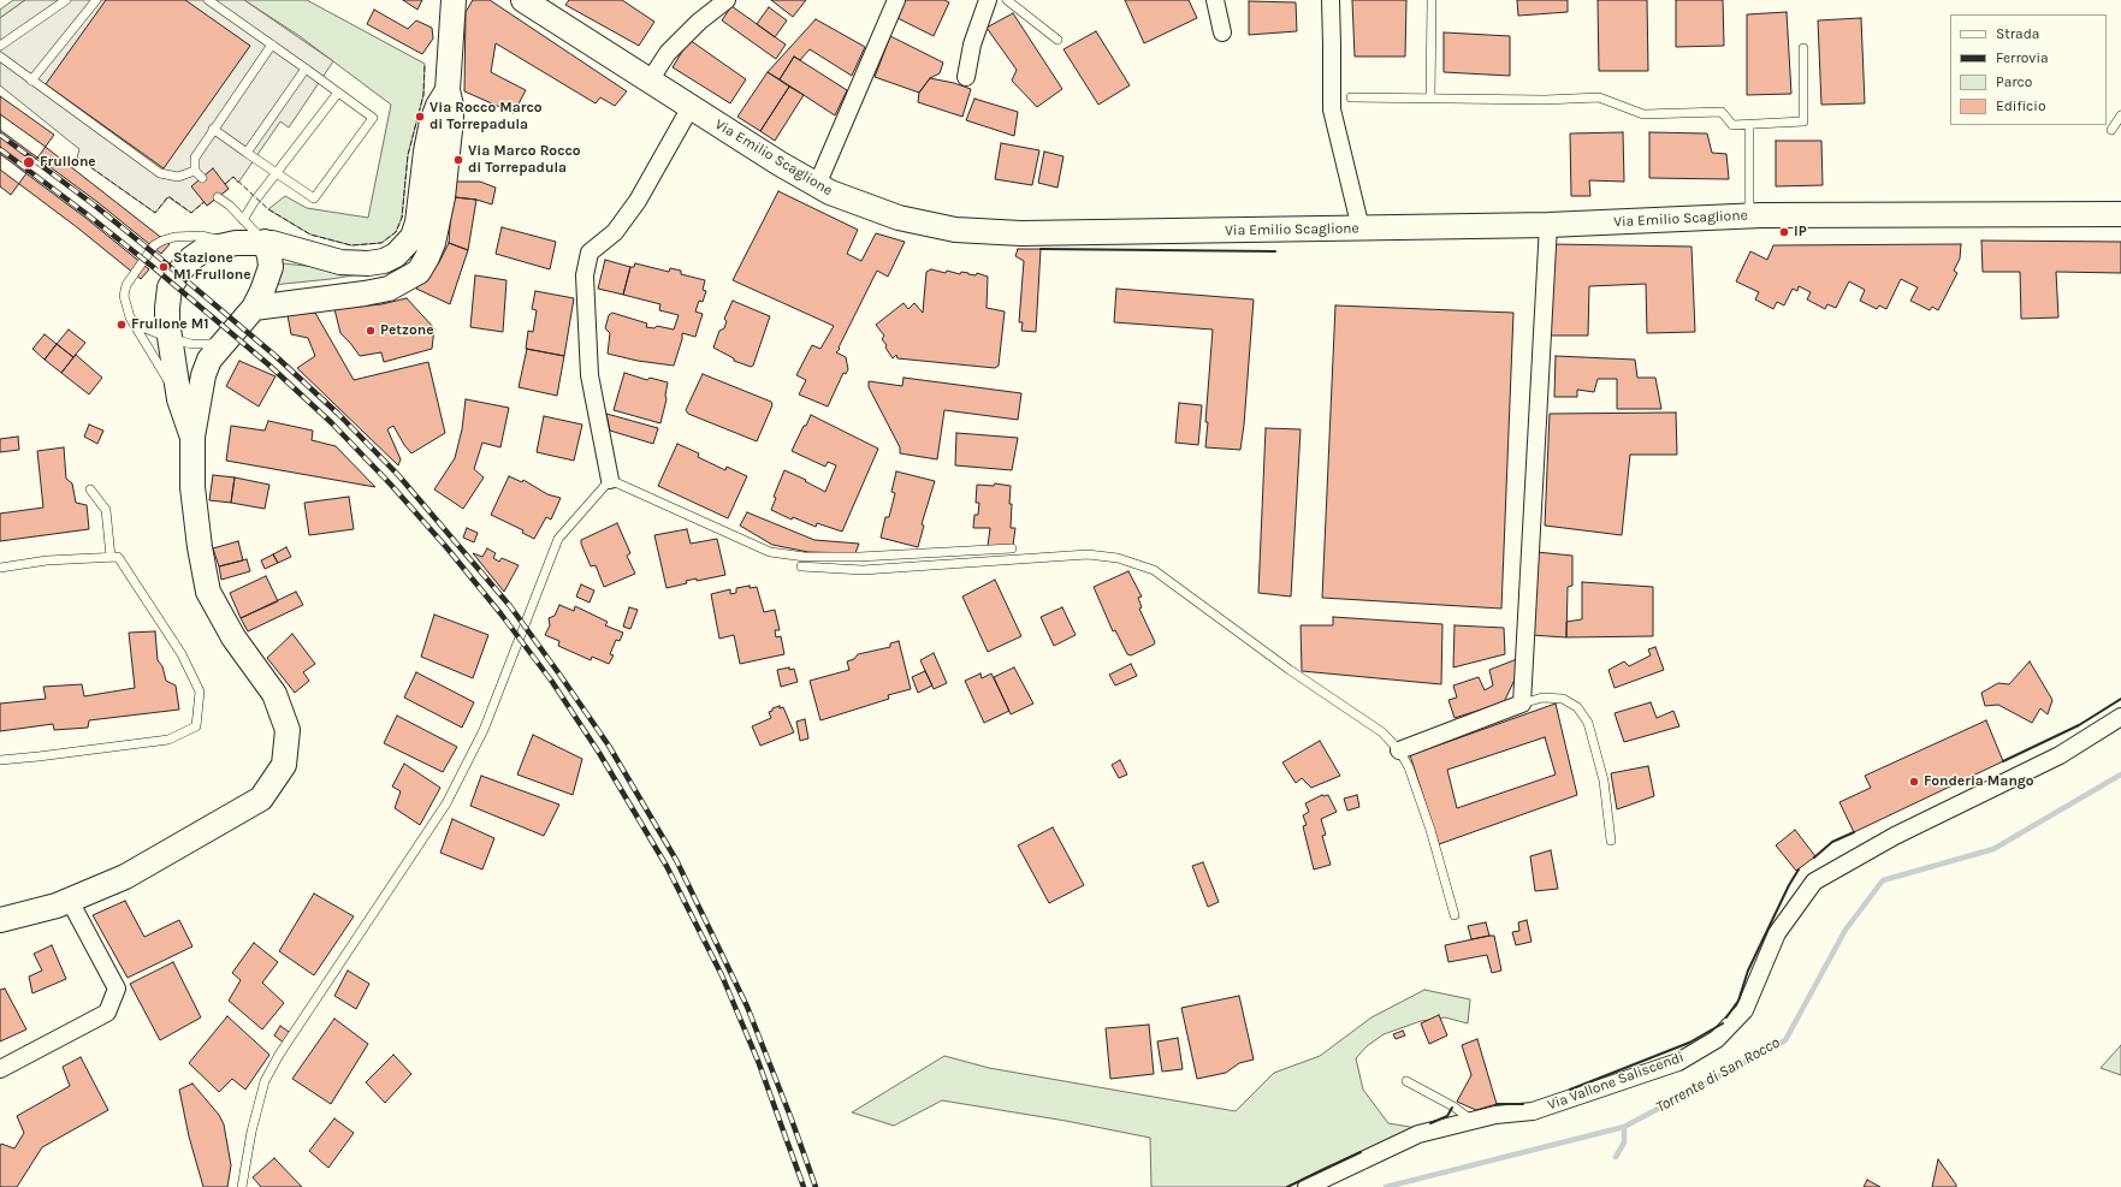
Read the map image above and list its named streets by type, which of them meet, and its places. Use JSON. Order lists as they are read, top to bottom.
{
  "streets": {
    "main road": ["Via Emilio Scaglione"],
    "street": ["Via Vallone Saliscendi"]
  },
  "water": ["Torrente di San Rocco"],
  "places": [
    "Via Rocco Marco di Torrepadula",
    "Via Marco Rocco di Torrepadula",
    "Frullone",
    "IP",
    "Stazione M1 Frullone",
    "Frullone M1",
    "Petzone",
    "Fonderia Mango"
  ],
  "legend": [
    "Strada",
    "Ferrovia",
    "Parco",
    "Edificio"
  ]
}
